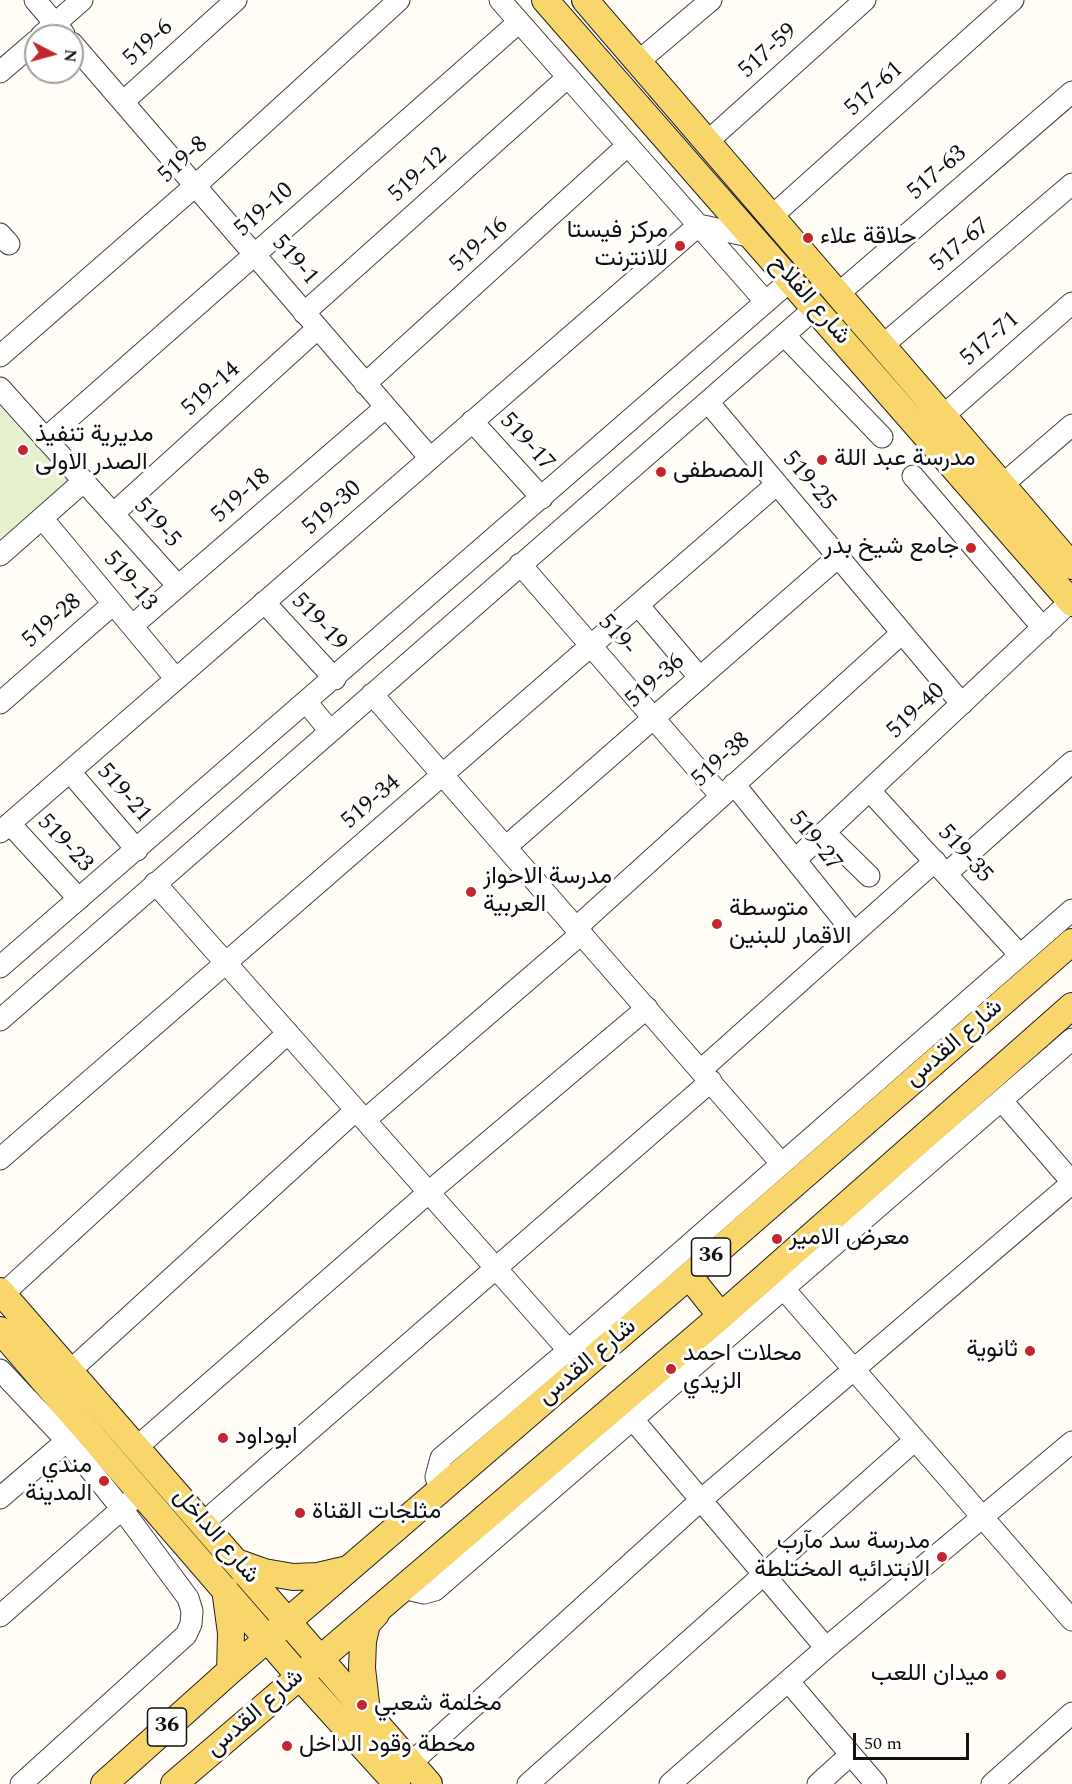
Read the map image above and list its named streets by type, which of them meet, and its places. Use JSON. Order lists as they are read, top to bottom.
{
  "streets": {
    "main road": [
      "شارع الفلاح",
      "شارع القدس",
      "36",
      "شارع الداخل"
    ],
    "street": [
      "519-6",
      "517-59",
      "517-61",
      "519-8",
      "517-63",
      "519-12",
      "519-10",
      "519-16",
      "517-67",
      "519-1",
      "517-71",
      "519-14",
      "519-17",
      "519-25",
      "519-18",
      "519-30",
      "519-5",
      "519-13",
      "519-28",
      "519-19",
      "519-",
      "519-36",
      "519-40",
      "519-38",
      "519-21",
      "519-34",
      "519-27",
      "519-23",
      "519-35"
    ]
  },
  "crossings": [
    ["519-6", "519-1"],
    ["517-59", "شارع الفلاح"],
    ["517-61", "شارع الفلاح"],
    ["519-8", "519-1"],
    ["517-63", "شارع الفلاح"],
    ["519-12", "519-1"],
    ["519-12", "519-14"],
    ["519-10", "519-1"],
    ["519-10", "519-5"],
    ["519-16", "519-1"],
    ["517-67", "شارع الفلاح"],
    ["519-1", "519-14"],
    ["519-1", "519-18"],
    ["519-1", "519-30"],
    ["شارع الفلاح", "517-71"],
    ["شارع الفلاح", "519-40"],
    ["519-14", "519-5"],
    ["519-17", "519-30"],
    ["519-25", "519-36"],
    ["519-25", "519-40"],
    ["519-25", "519-38"],
    ["519-25", "519-34"],
    ["519-18", "519-5"],
    ["519-18", "519-13"],
    ["519-30", "519-13"],
    ["519-30", "519-19"],
    ["519-30", "519-21"],
    ["519-30", "519-23"],
    ["519-13", "519-28"],
    ["519-", "519-36"],
    ["519-", "519-38"],
    ["519-", "519-34"],
    ["519-", "519-27"],
    ["519-40", "519-27"],
    ["519-40", "519-35"],
    ["519-38", "519-27"],
    ["519-38", "شارع الداخل"],
    ["شارع القدس", "شارع الداخل"]
  ],
  "places": [
    "حلاقة علاء",
    "مركز فيستا للانترنت",
    "مديرية تنفيذ الصدر الاولى",
    "مدرسة عبد اللة",
    "المصطفى",
    "جامع شيخ بدر",
    "مدرسة الاحواز العربية",
    "متوسطة الاقمار للبنين",
    "معرض الامير",
    "ثانوية",
    "محلات احمد الزيدي",
    "ابوداود",
    "مندي المدينة",
    "مثلجات القناة",
    "مدرسة سد مآرب الابتدائيه المختلطة",
    "ميدان اللعب",
    "مخلمة شعبي",
    "محطة وقود الداخل"
  ],
  "scale_bar": "50 m",
  "north": "right"
}
